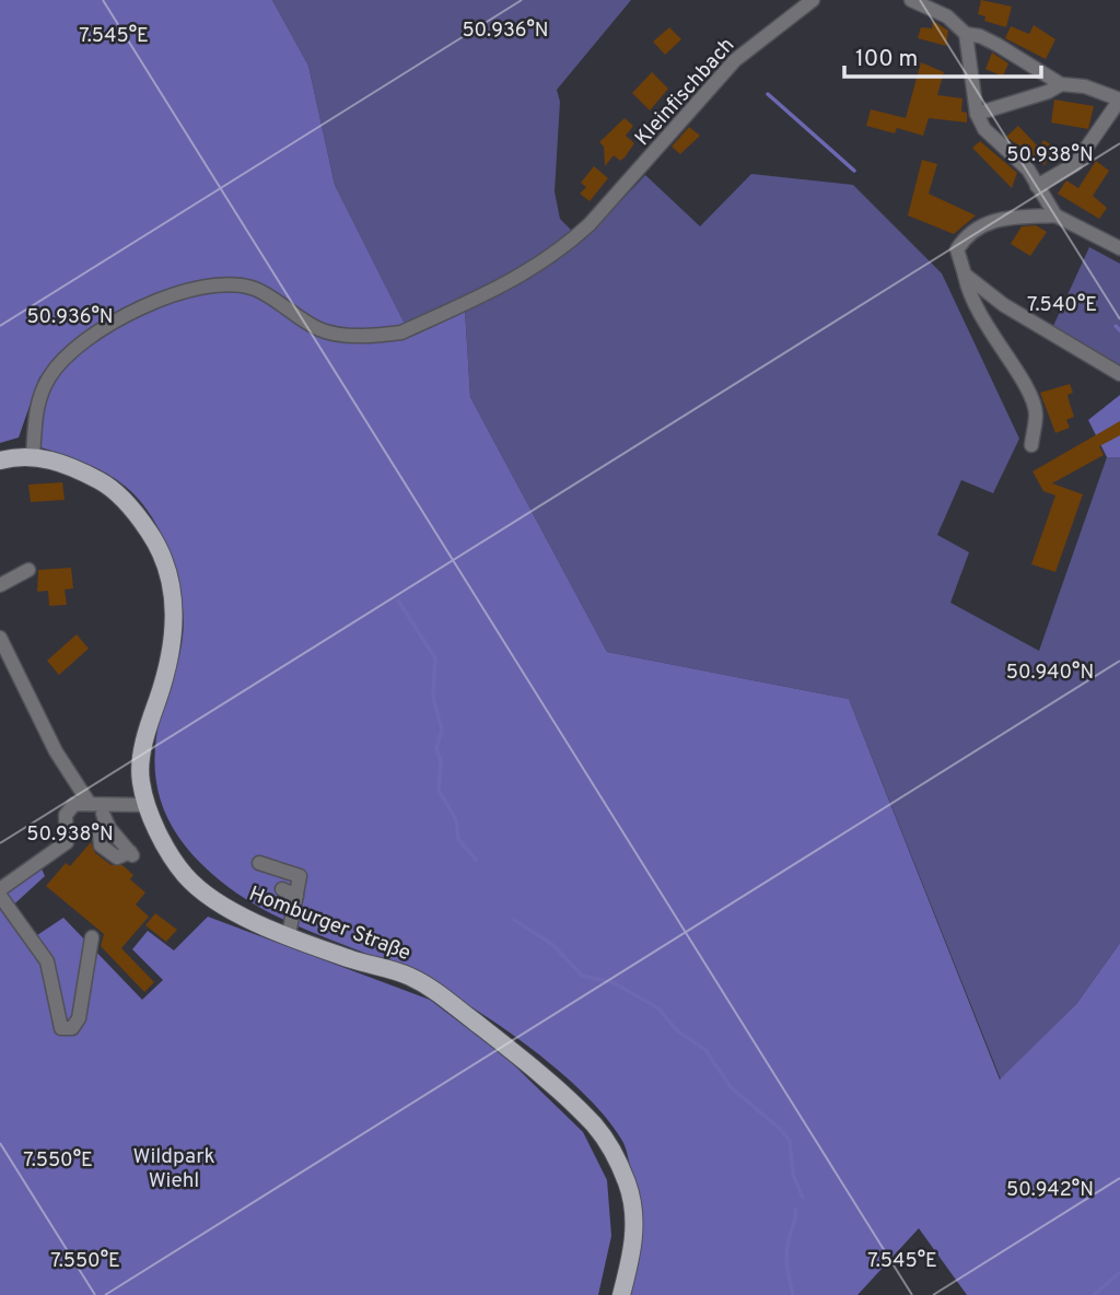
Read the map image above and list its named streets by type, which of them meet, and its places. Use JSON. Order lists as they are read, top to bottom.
{
  "streets": {
    "main road": ["Homburger Straße"],
    "street": ["Kleinfischbach"]
  },
  "crossings": [
    ["Kleinfischbach", "Homburger Straße"]
  ],
  "parks": ["Wildpark Wiehl"],
  "scale_bar": "100 m",
  "coordinates": [
    "50.936°N",
    "7.545°E",
    "50.938°N",
    "7.540°E",
    "50.940°N",
    "7.550°E",
    "50.942°N"
  ]
}
